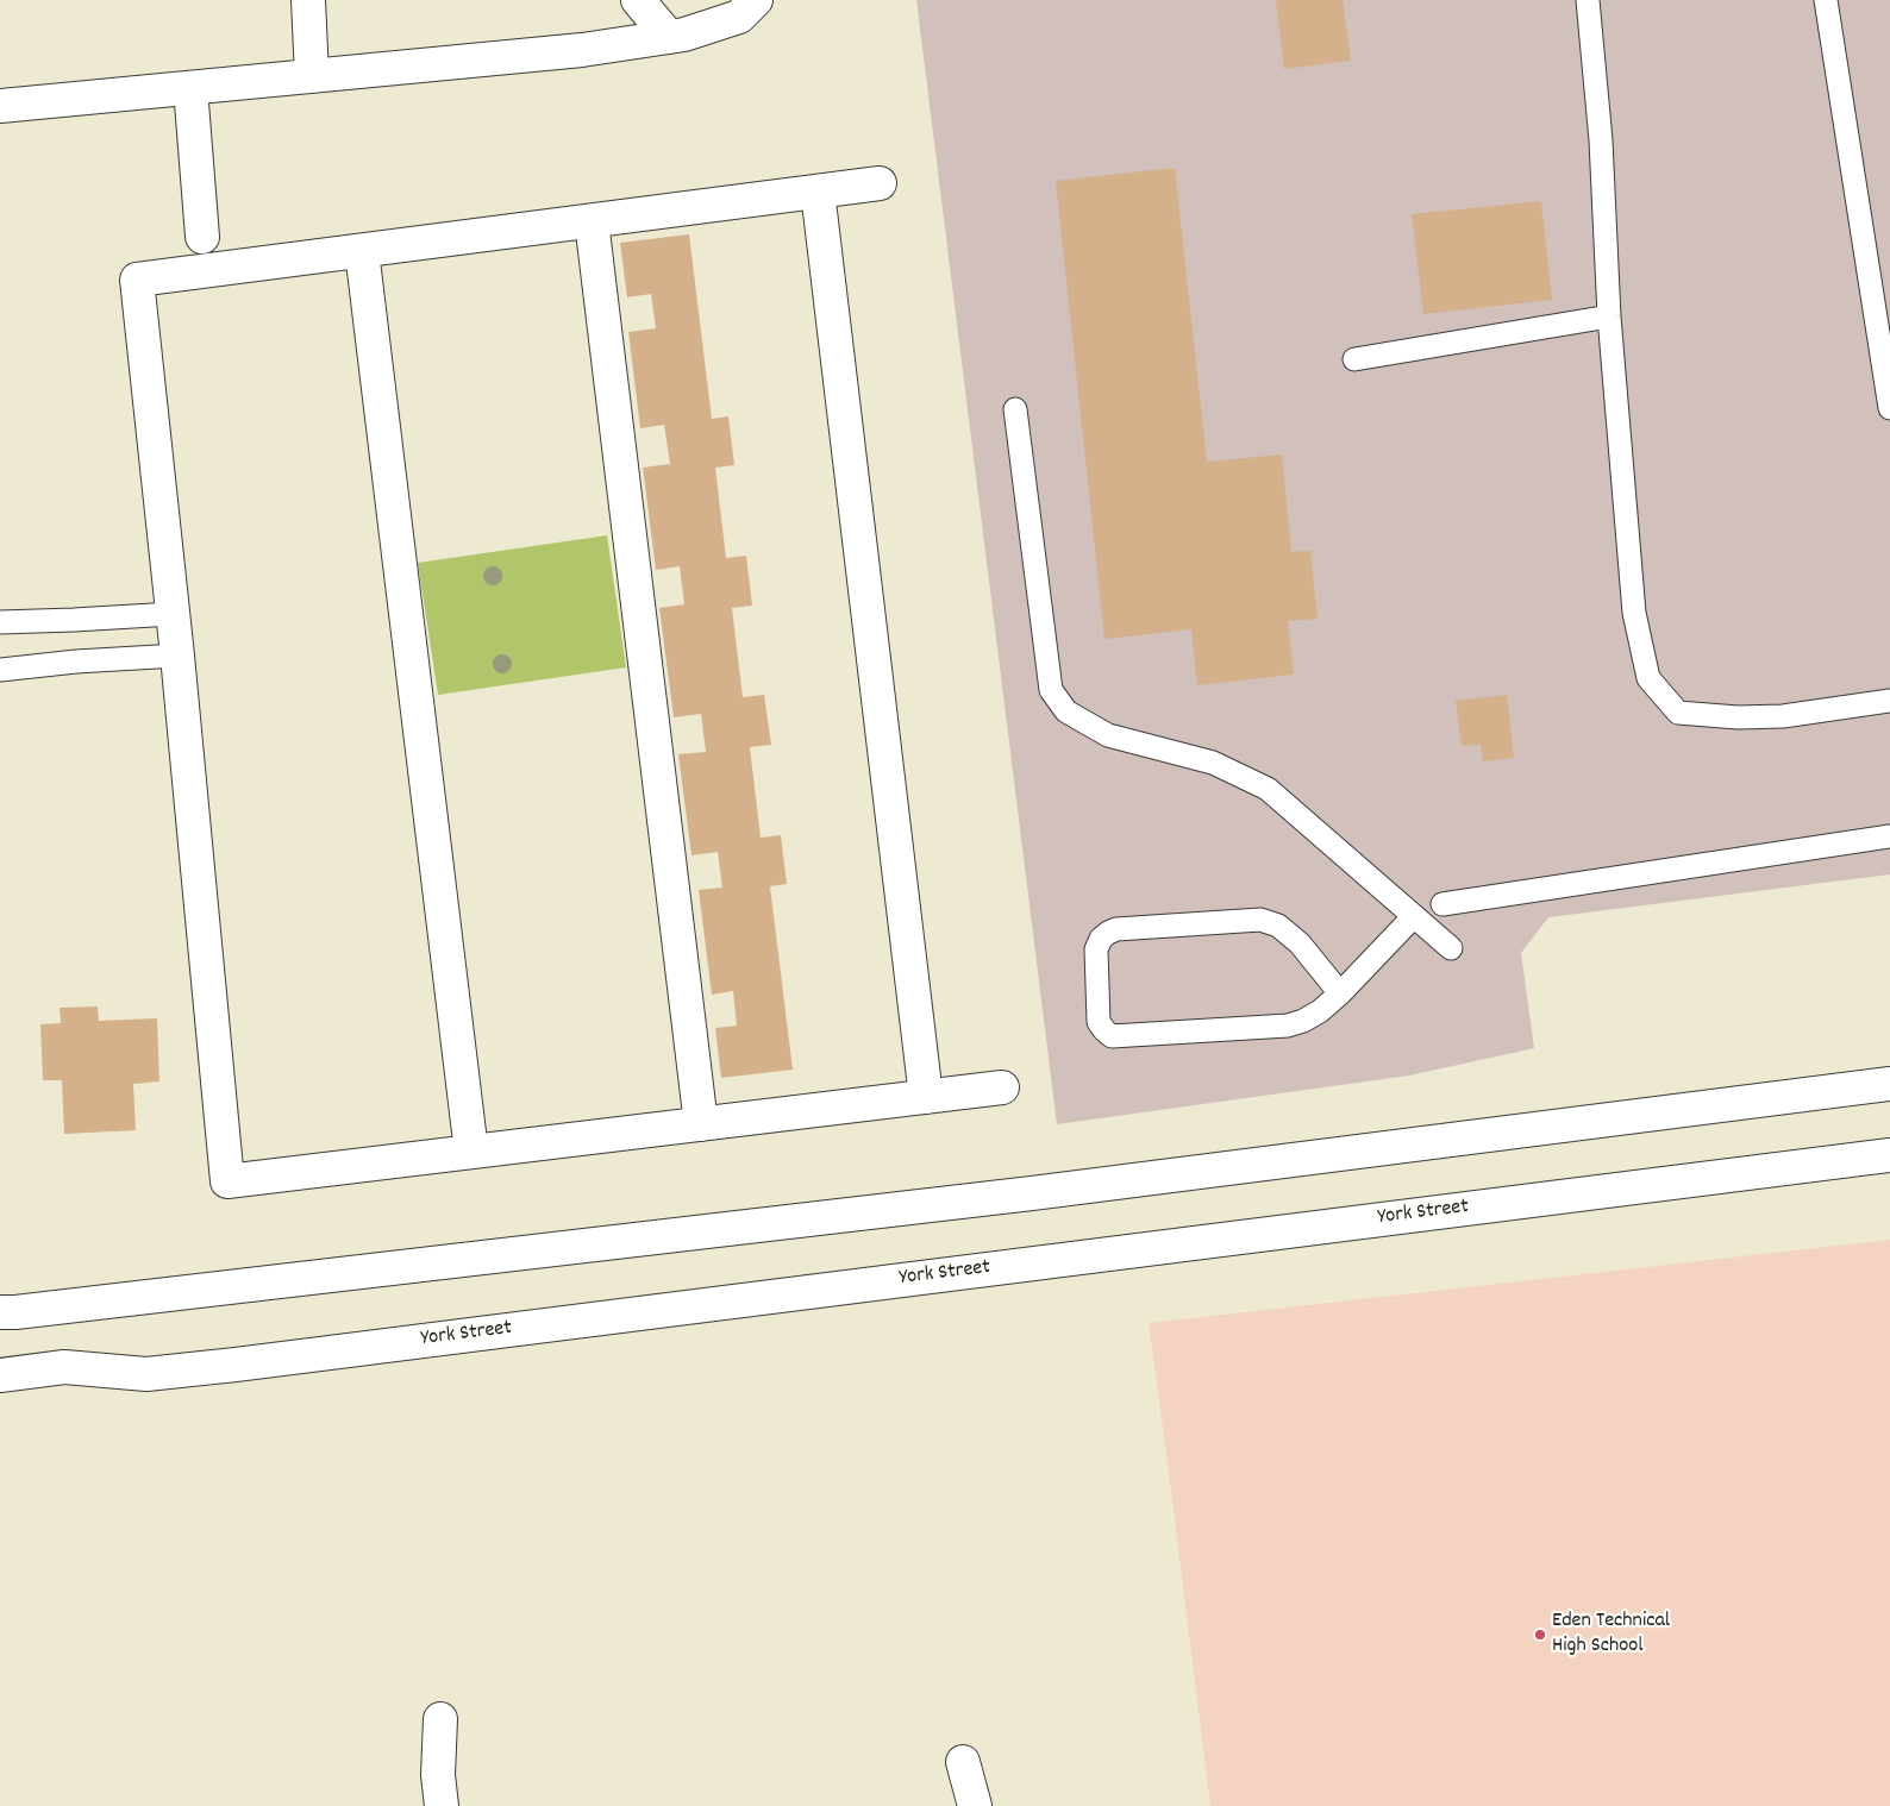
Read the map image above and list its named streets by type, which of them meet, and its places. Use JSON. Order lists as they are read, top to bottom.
{
  "streets": {
    "street": ["York Street"]
  },
  "places": ["Eden Technical High School"]
}
